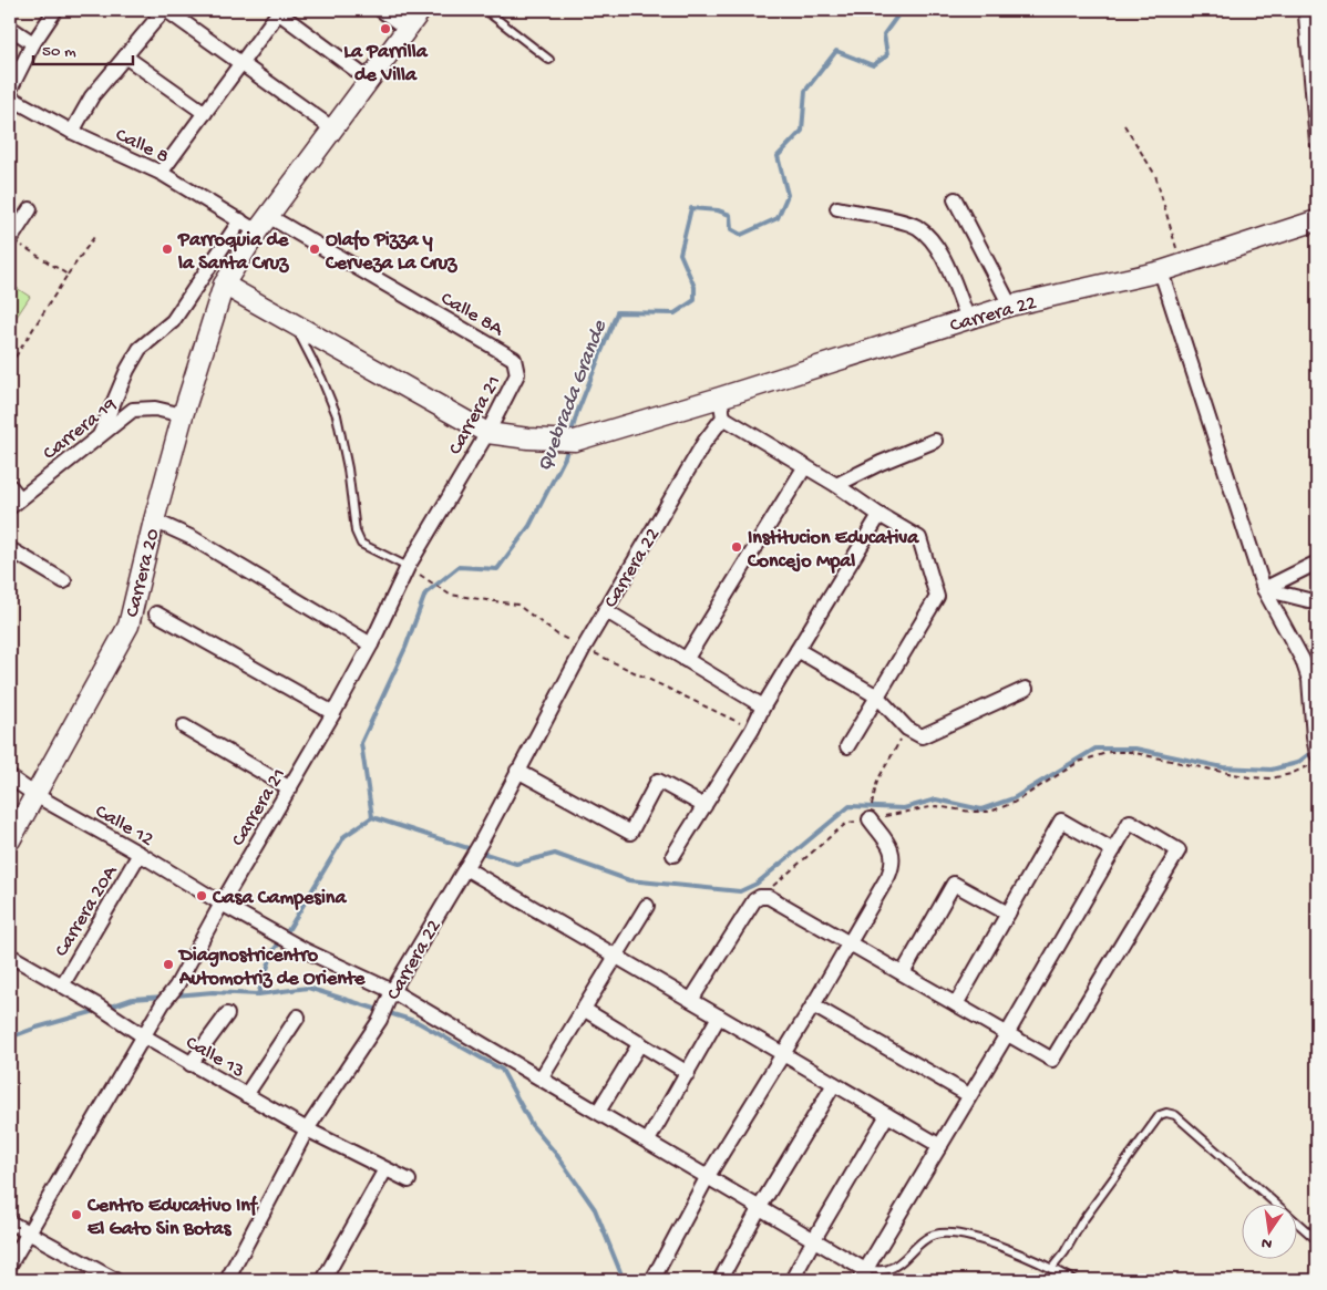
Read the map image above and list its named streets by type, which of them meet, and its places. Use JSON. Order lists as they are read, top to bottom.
{
  "streets": {
    "main road": ["Carrera 22", "Carrera 20"],
    "street": [
      "Calle 8",
      "Calle 8A",
      "Carrera 21",
      "Carrera 19",
      "Calle 12",
      "Carrera 20A",
      "Calle 13"
    ]
  },
  "crossings": [
    ["Calle 8", "Calle 8A"],
    ["Calle 8", "Carrera 20"],
    ["Calle 8A", "Carrera 21"],
    ["Calle 8A", "Carrera 20"],
    ["Carrera 22", "Carrera 21"],
    ["Carrera 22", "Calle 12"],
    ["Carrera 22", "Calle 13"],
    ["Carrera 21", "Calle 12"],
    ["Carrera 21", "Calle 13"],
    ["Carrera 19", "Carrera 20"],
    ["Carrera 20", "Calle 12"],
    ["Calle 12", "Carrera 20A"],
    ["Carrera 20A", "Calle 13"]
  ],
  "water": ["Quebrada Grande"],
  "places": [
    "La Parrilla de Villa",
    "Parroquia de la Santa Cruz",
    "Olafo Pizza y Cerveza La Cruz",
    "Institucion Educativa Concejo Mpal",
    "Casa Campesina",
    "Diagnostricentro Automotriz de Oriente",
    "Centro Educativo Inf El Gato Sin Botas"
  ],
  "scale_bar": "50 m",
  "north": "bottom"
}
